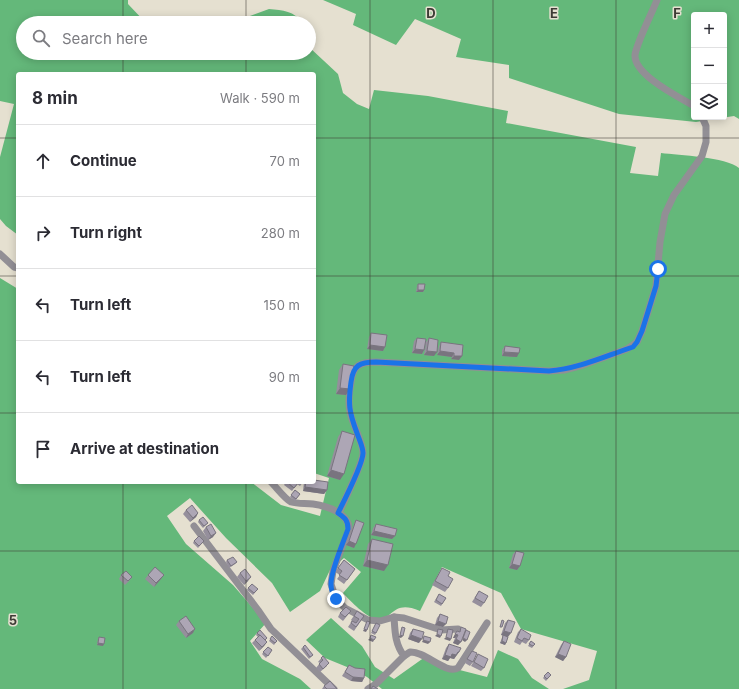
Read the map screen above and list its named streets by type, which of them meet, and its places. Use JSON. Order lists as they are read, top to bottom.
{
  "page": {
    "map_buttons": ["+", "−"],
    "search": "Search here",
    "heading": ["8 min", "Walk · 590 m"],
    "list": [
      ["Continue", "70 m"],
      ["Turn right", "280 m"],
      ["Turn left", "150 m"],
      ["Turn left", "90 m"],
      "Arrive at destination"
    ]
  },
  "grid": {
    "columns": ["D", "E", "F"],
    "rows": ["5"]
  }
}
